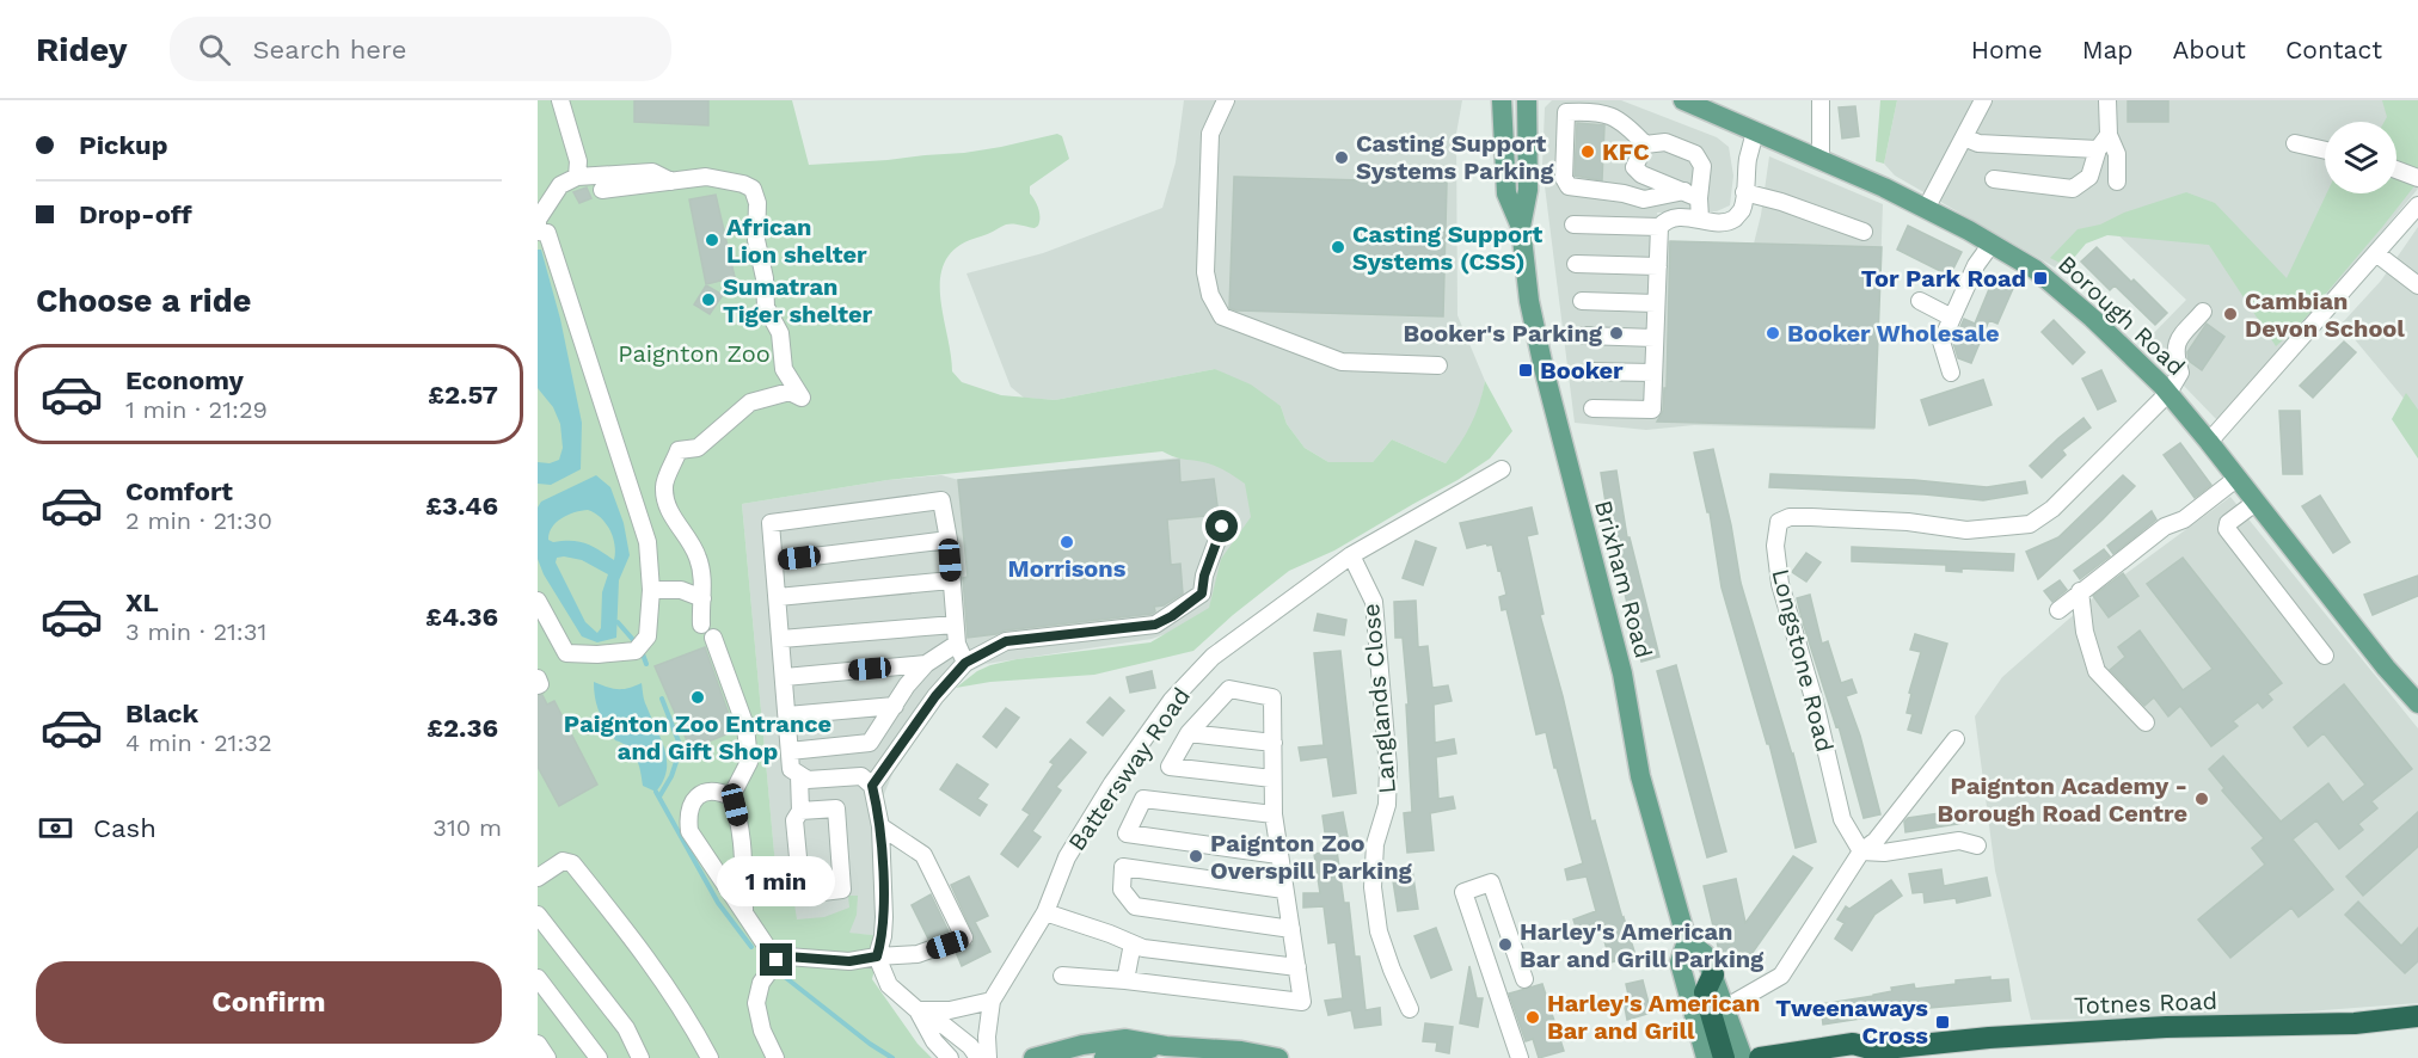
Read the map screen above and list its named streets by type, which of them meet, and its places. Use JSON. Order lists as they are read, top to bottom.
{
  "streets": {
    "highway": ["Totnes Road"],
    "main road": ["Borough Road", "Brixham Road"],
    "street": ["Longstone Road", "Langlands Close", "Battersway Road"]
  },
  "crossings": [
    ["Borough Road", "Longstone Road"],
    ["Langlands Close", "Battersway Road"]
  ],
  "parks": ["Paignton Zoo"],
  "places": {
    "other": [
      "KFC",
      "Casting Support Systems Parking",
      "African Lion shelter",
      "Casting Support Systems (CSS)",
      "Sumatran Tiger shelter",
      "Cambian Devon School",
      "Booker's Parking",
      "Booker Wholesale",
      "Morrisons",
      "Paignton Zoo Entrance and Gift Shop",
      "Paignton Academy - Borough Road Centre",
      "Paignton Zoo Overspill Parking",
      "Harley's American Bar and Grill Parking",
      "Harley's American Bar and Grill"
    ],
    "transit": ["Tor Park Road", "Booker", "Tweenaways Cross"]
  },
  "page": {
    "header": "Ridey",
    "search": "Search here",
    "nav": [
      "Home",
      "Map",
      "About",
      "Contact"
    ],
    "banner": ["Pickup", "Drop-off"],
    "heading": "Choose a ride",
    "list": [
      {
        "name": "Economy",
        "note": "1 min · 21:29",
        "value": "£2.57"
      },
      {
        "name": "Comfort",
        "note": "2 min · 21:30",
        "value": "£3.46"
      },
      {
        "name": "XL",
        "note": "3 min · 21:31",
        "value": "£4.36"
      },
      {
        "name": "Black",
        "note": "4 min · 21:32",
        "value": "£2.36"
      }
    ],
    "pay": ["Cash", "310 m"],
    "bubble": "1 min",
    "buttons": "Confirm"
  }
}
